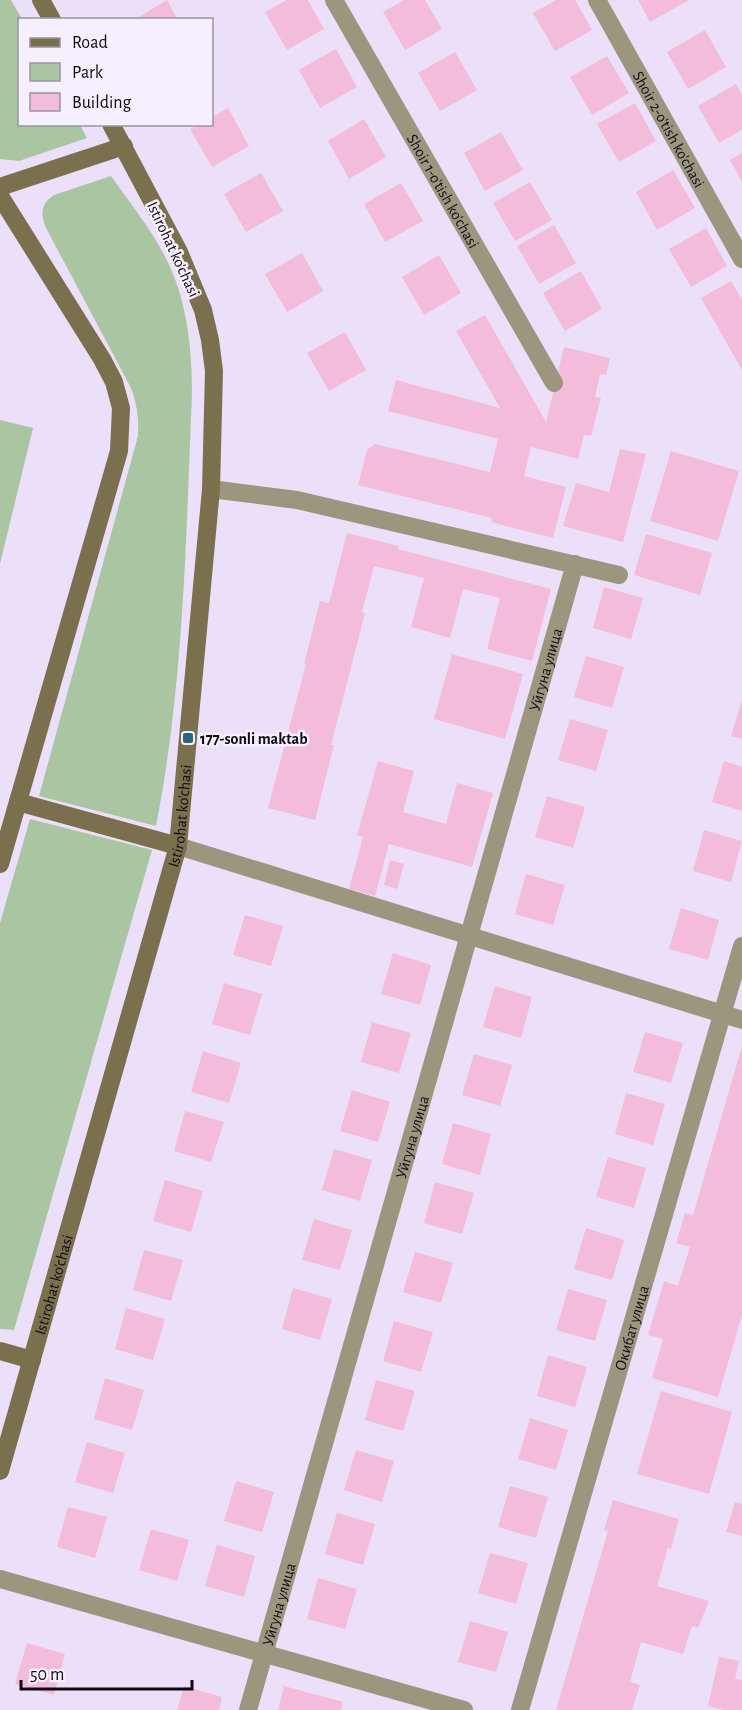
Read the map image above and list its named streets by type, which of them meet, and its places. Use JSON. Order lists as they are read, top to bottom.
{
  "streets": {
    "main road": ["Istirohat ko'chasi"],
    "street": [
      "Shoir 2-o'tish ko'chasi",
      "Shoir 1-o'tish ko'chasi",
      "Уйгуна улица",
      "Окибат улица"
    ]
  },
  "places": {
    "transit": ["177-sonli maktab"]
  },
  "legend": ["Road", "Park", "Building"],
  "scale_bar": "50 m"
}
